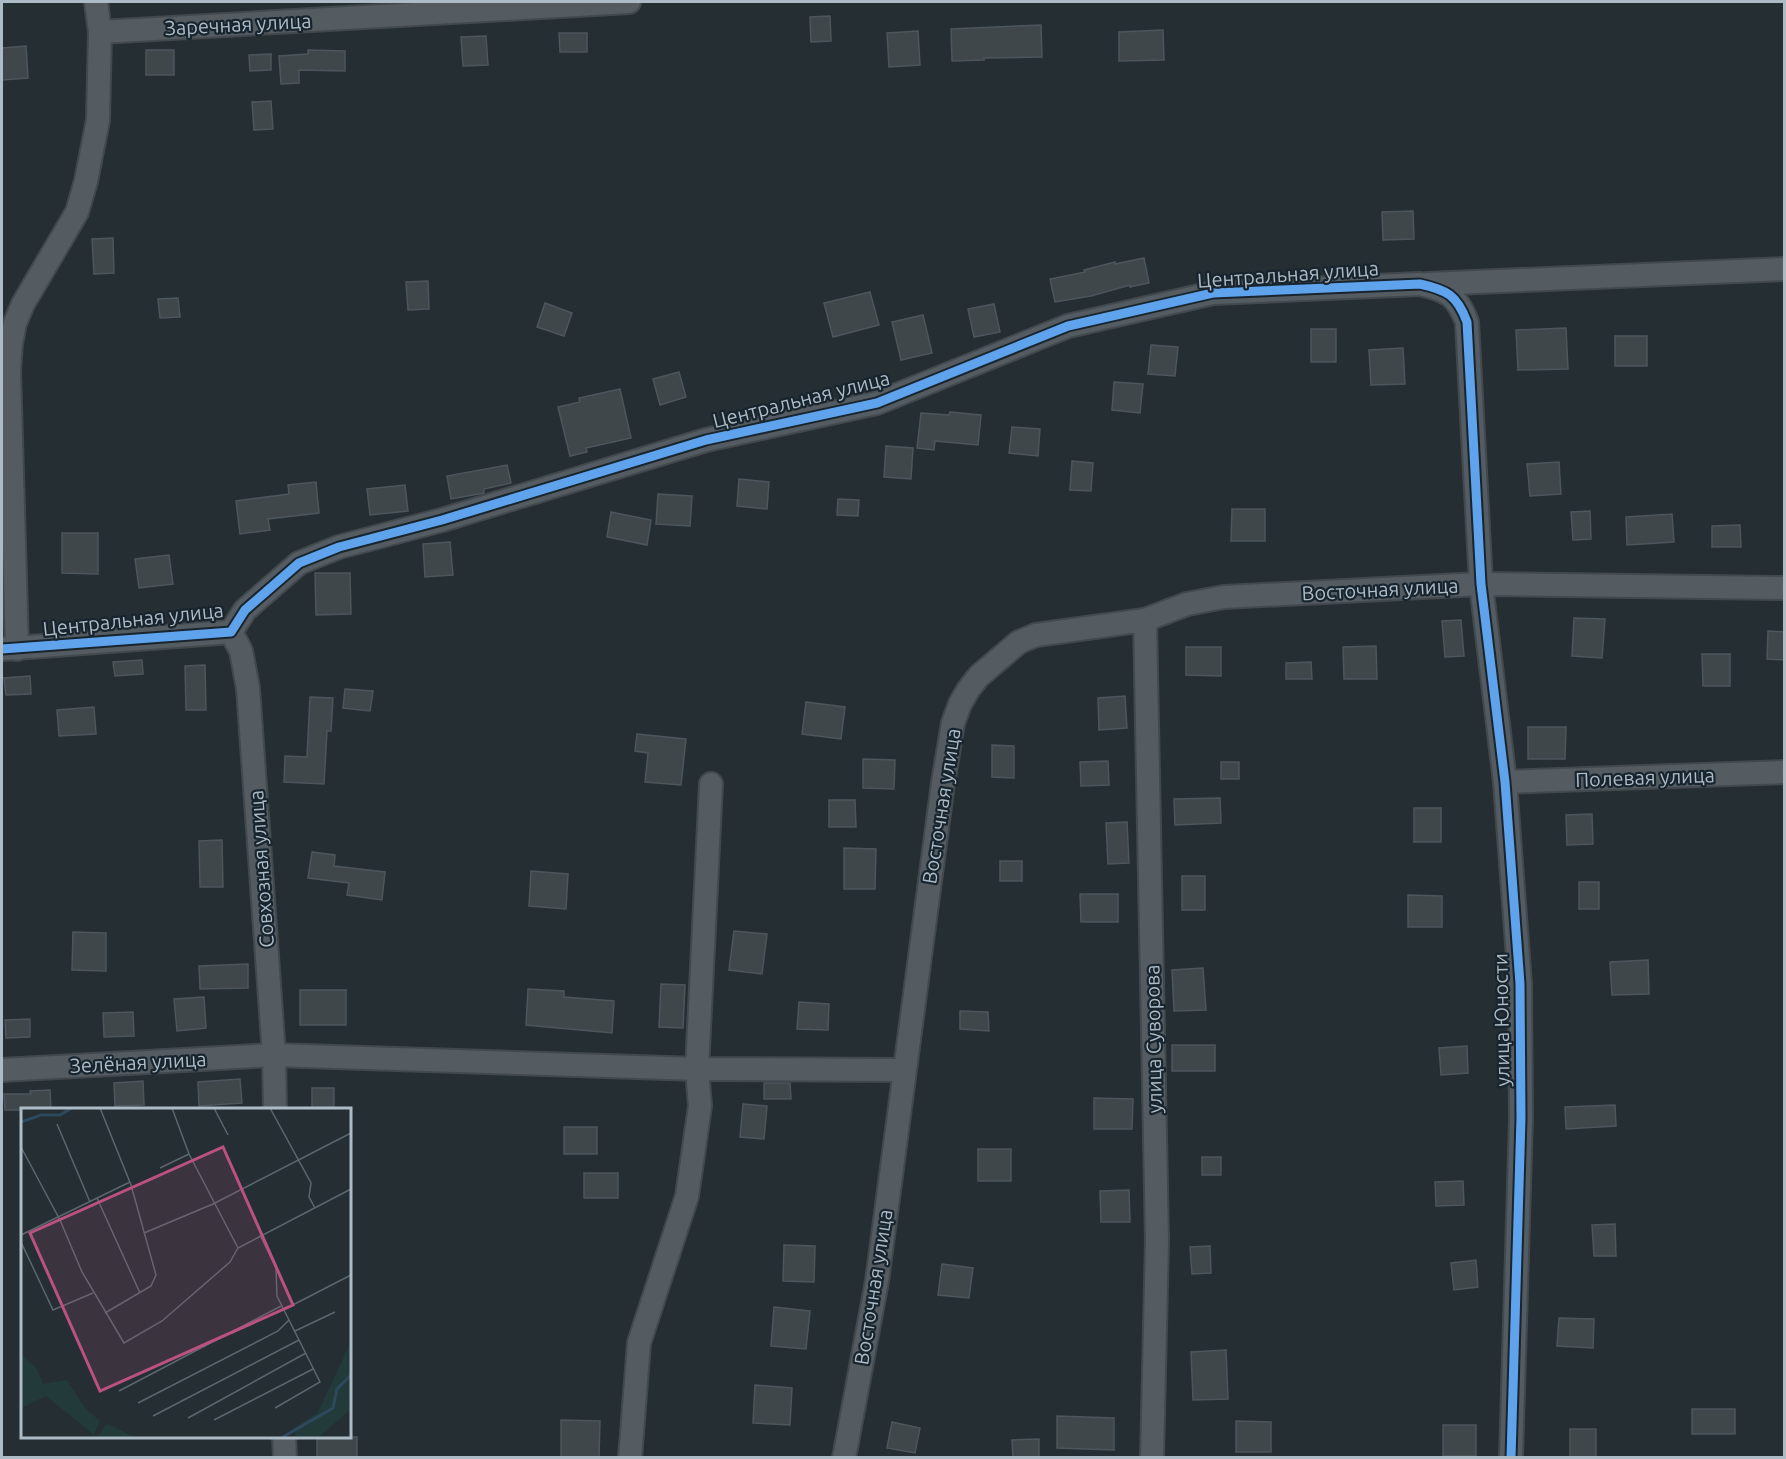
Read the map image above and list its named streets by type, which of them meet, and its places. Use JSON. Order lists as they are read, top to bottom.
{
  "streets": {
    "street": [
      "Заречная улица",
      "Центральная улица",
      "Восточная улица",
      "Полевая улица",
      "Совхозная улица",
      "улица Юности",
      "улица Суворова",
      "Зелёная улица"
    ]
  },
  "crossings": [
    ["Центральная улица", "Восточная улица"],
    ["Центральная улица", "Совхозная улица"],
    ["Центральная улица", "улица Юности"],
    ["Восточная улица", "улица Юности"],
    ["Восточная улица", "улица Суворова"],
    ["Восточная улица", "Зелёная улица"],
    ["Полевая улица", "улица Юности"],
    ["Совхозная улица", "Зелёная улица"]
  ]
}
